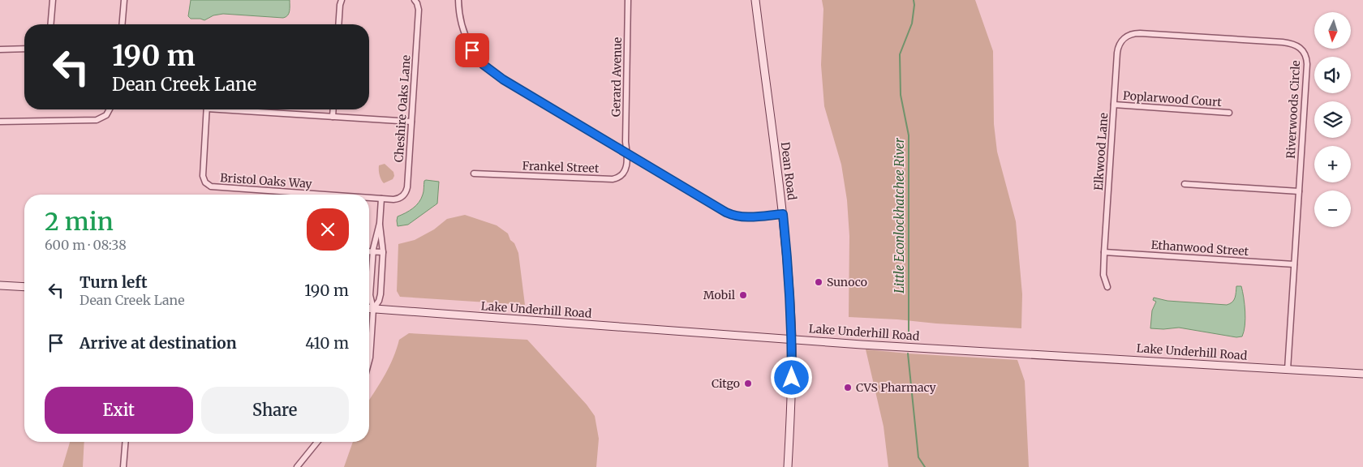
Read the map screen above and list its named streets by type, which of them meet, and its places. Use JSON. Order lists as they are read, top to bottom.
{
  "streets": {
    "street": [
      "Gerard Avenue",
      "Poplarwood Court",
      "Cheshire Oaks Lane",
      "Riverwoods Circle",
      "Elkwood Lane",
      "Frankel Street",
      "Dean Road",
      "Bristol Oaks Way",
      "Ethanwood Street",
      "Lake Underhill Road"
    ]
  },
  "crossings": [
    ["Gerard Avenue", "Frankel Street"],
    ["Poplarwood Court", "Elkwood Lane"],
    ["Cheshire Oaks Lane", "Bristol Oaks Way"],
    ["Riverwoods Circle", "Elkwood Lane"],
    ["Riverwoods Circle", "Ethanwood Street"],
    ["Riverwoods Circle", "Lake Underhill Road"],
    ["Elkwood Lane", "Ethanwood Street"],
    ["Dean Road", "Lake Underhill Road"]
  ],
  "water": ["Little Econlockhatchee River"],
  "places": [
    "Sunoco",
    "Mobil",
    "Citgo",
    "CVS Pharmacy"
  ],
  "north": "bottom",
  "page": {
    "map_buttons": ["+", "−"],
    "turn": ["190 m", "Dean Creek Lane"],
    "heading": ["2 min", "600 m · 08:38"],
    "list": [
      {
        "name": "Turn left",
        "note": "Dean Creek Lane",
        "value": "190 m"
      },
      {
        "name": "Arrive at destination",
        "value": "410 m"
      }
    ],
    "buttons": ["Exit", "Share"]
  }
}
